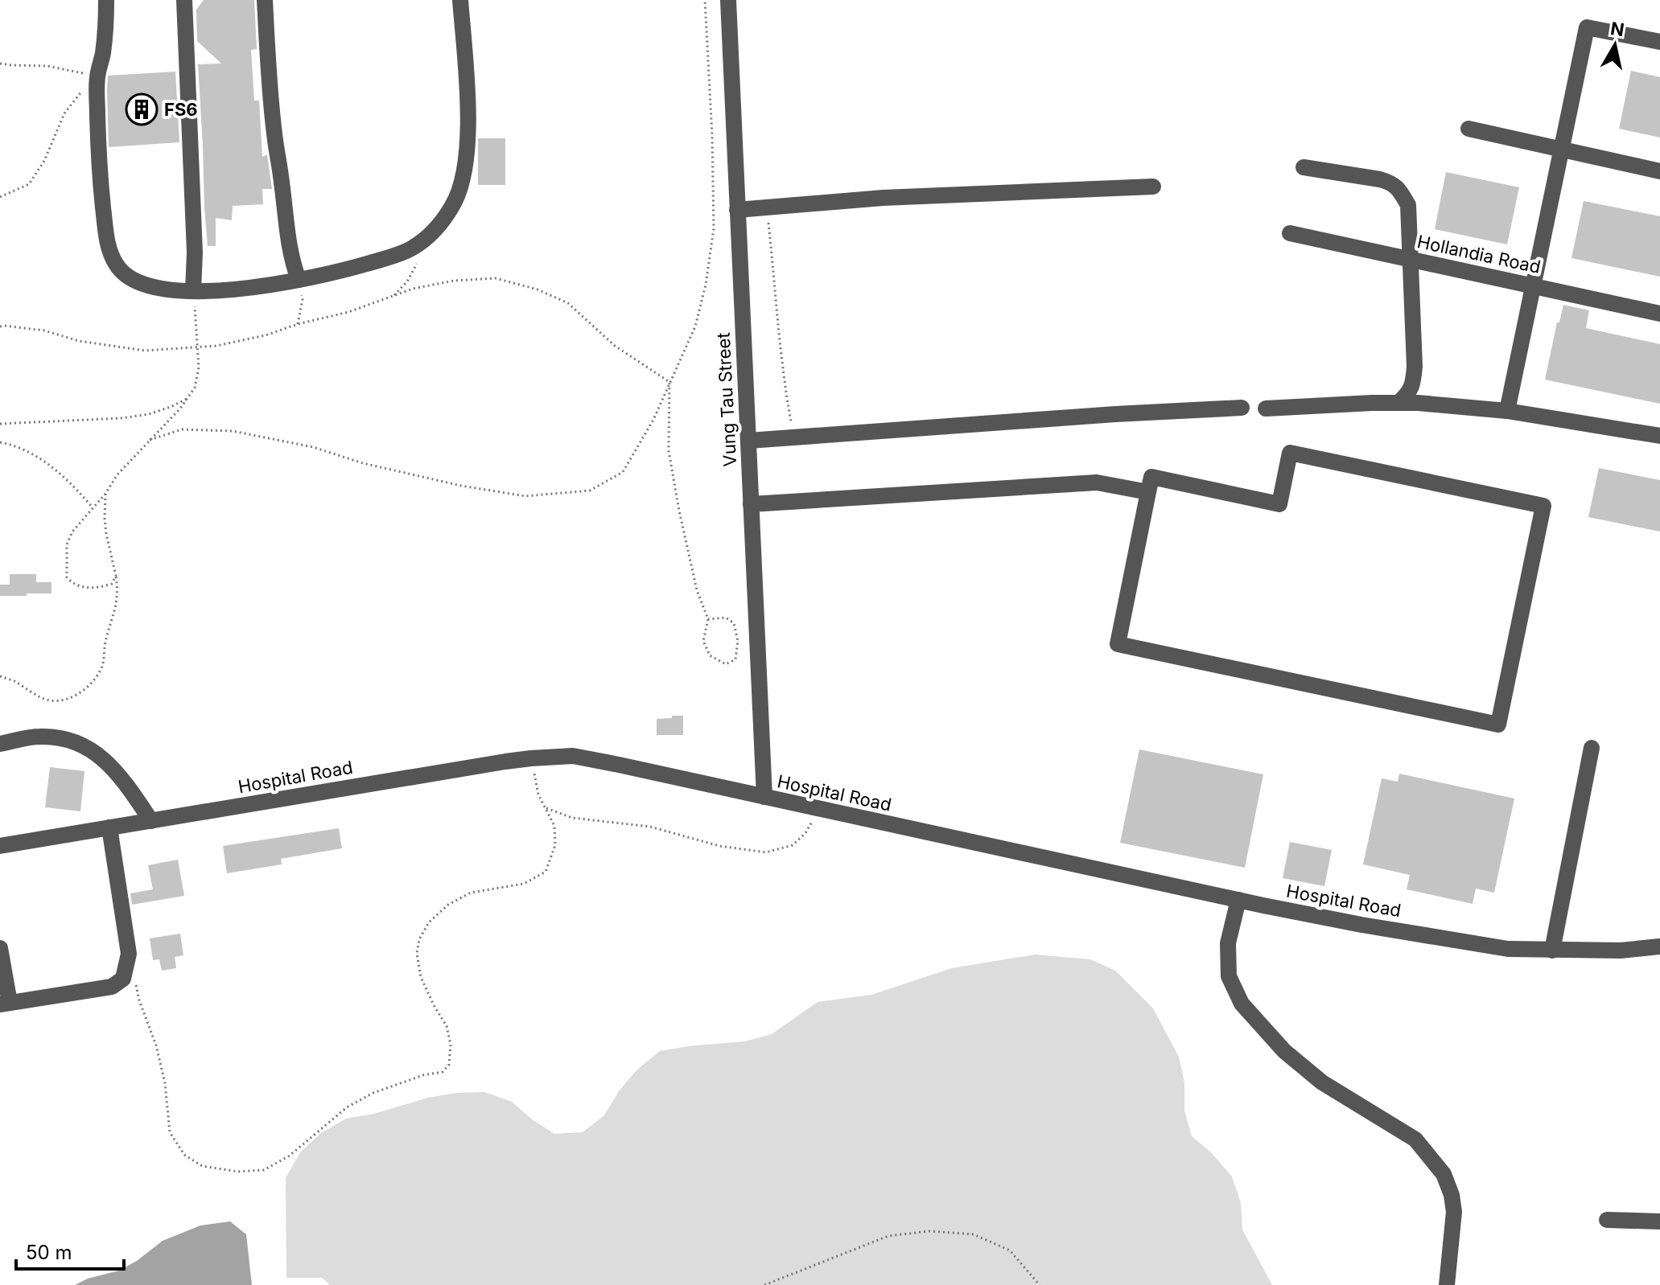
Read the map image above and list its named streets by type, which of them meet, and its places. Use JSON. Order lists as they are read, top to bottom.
{
  "streets": {
    "street": ["Hollandia Road", "Vung Tau Street", "Hospital Road"]
  },
  "crossings": [
    ["Vung Tau Street", "Hospital Road"]
  ],
  "places": {
    "building": ["FS6"]
  },
  "scale_bar": "50 m",
  "north": "top"
}
